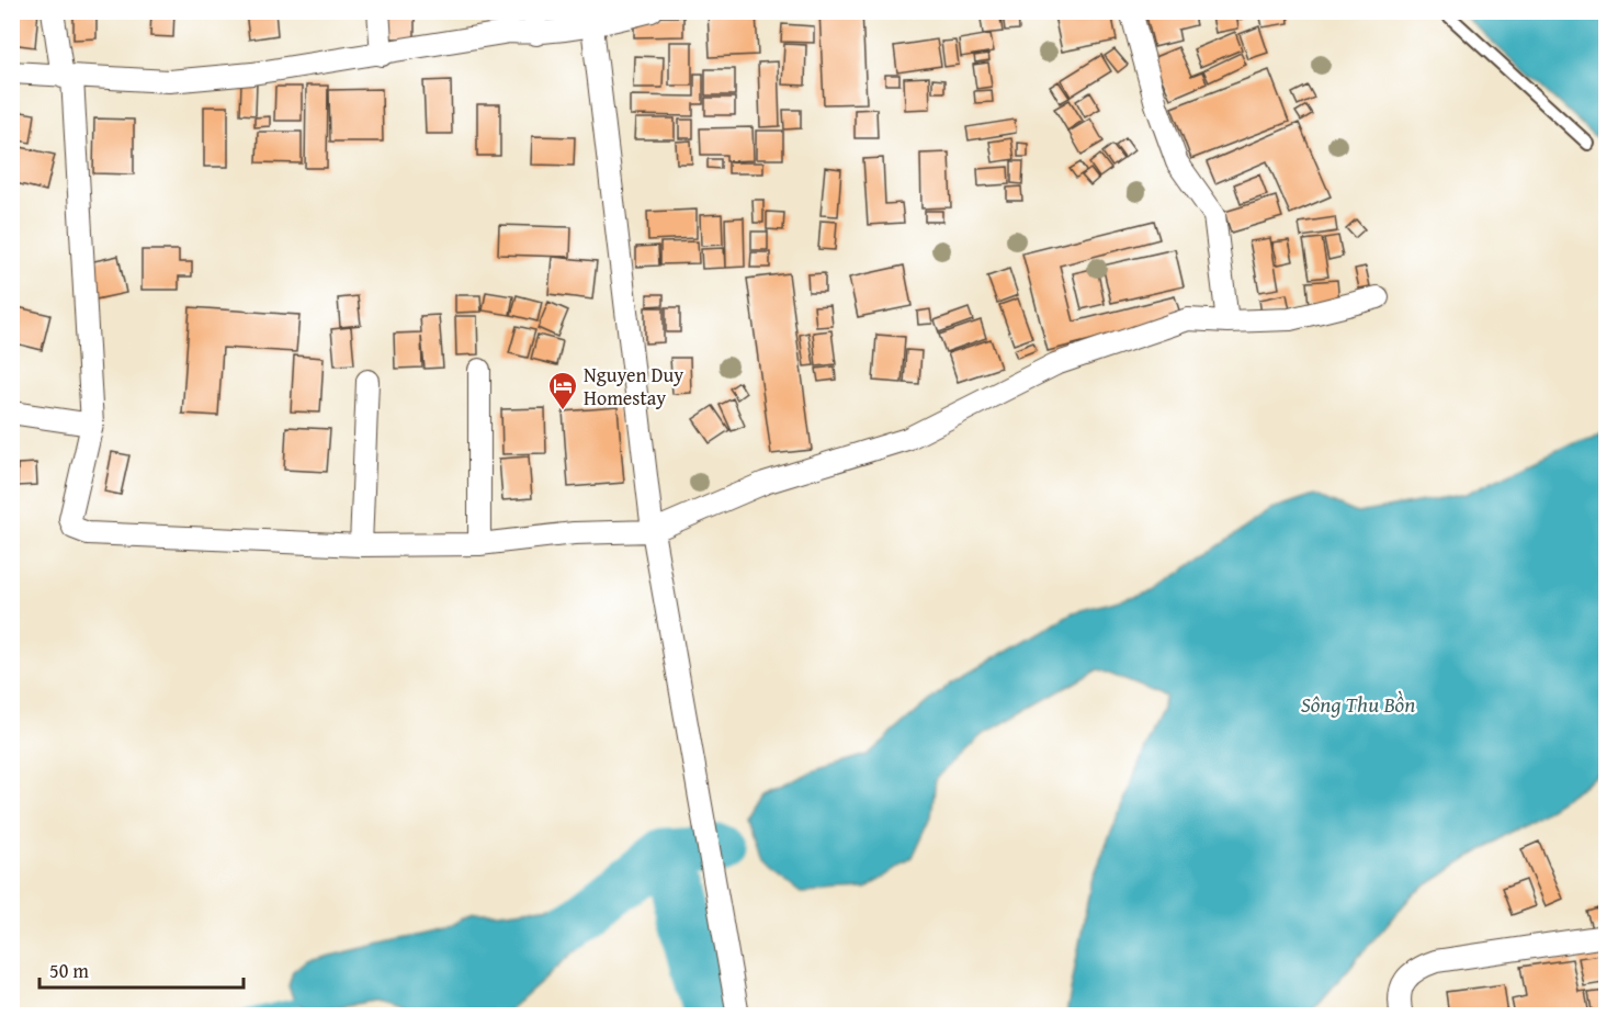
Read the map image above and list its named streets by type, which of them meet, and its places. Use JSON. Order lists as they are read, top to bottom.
{
  "water": ["Sông Thu Bồn"],
  "places": {
    "hotel": ["Nguyen Duy Homestay"]
  },
  "scale_bar": "50 m"
}
